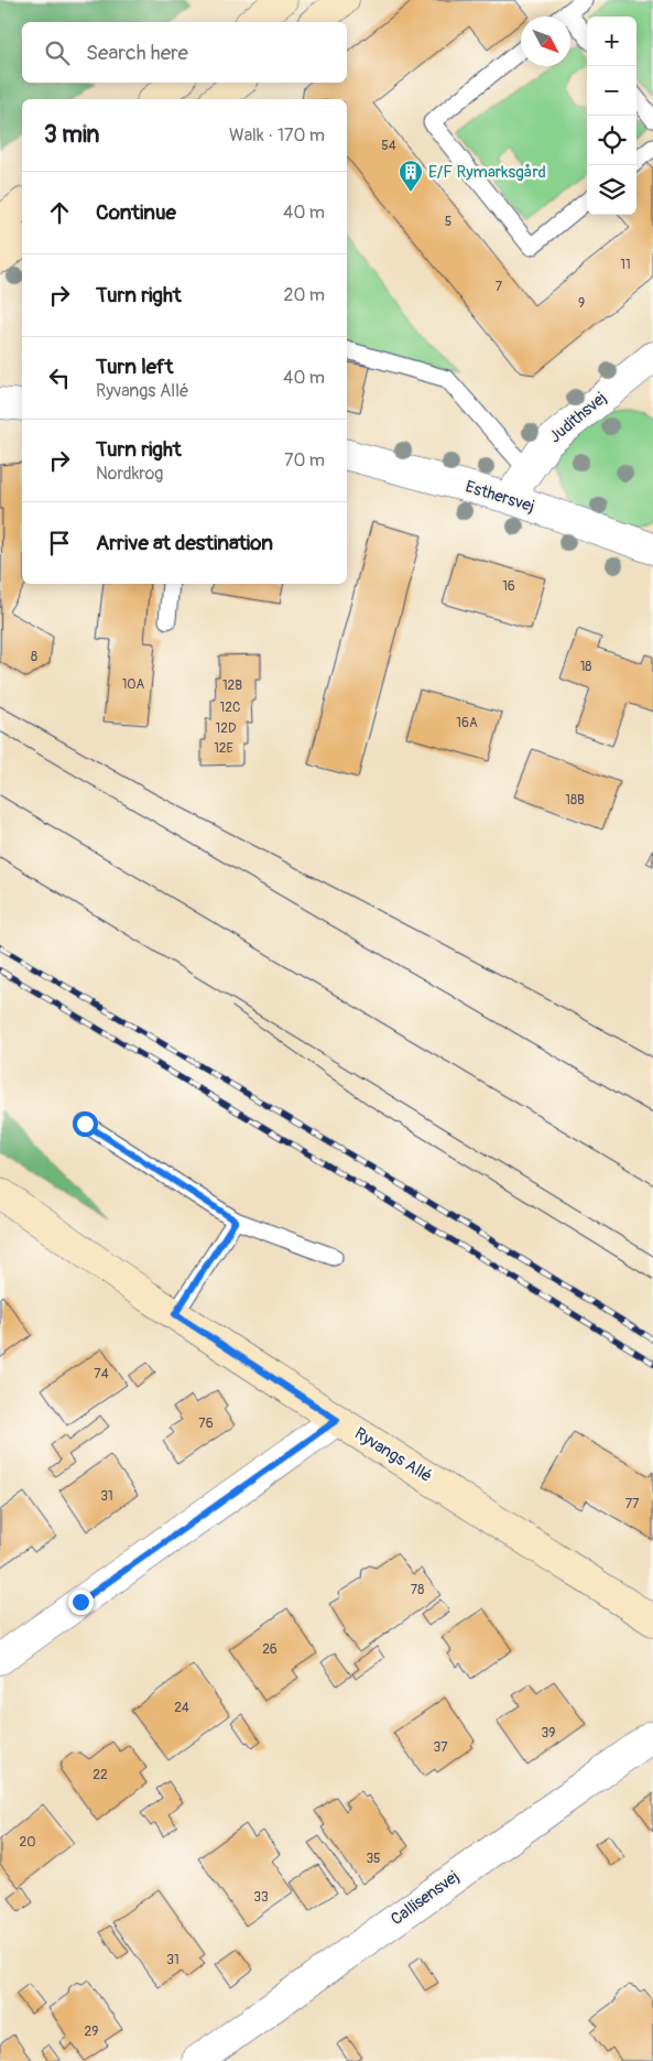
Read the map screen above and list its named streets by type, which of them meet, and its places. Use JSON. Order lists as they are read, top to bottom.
{
  "streets": {
    "street": [
      "Judithsvej",
      "Esthersvej",
      "Ryvangs Allé",
      "Callisensvej"
    ]
  },
  "crossings": [
    ["Judithsvej", "Esthersvej"]
  ],
  "places": {
    "building": ["E/F Rymarksgård"]
  },
  "house_numbers": [
    "54",
    "5",
    "11",
    "7",
    "9",
    "16",
    "8",
    "18",
    "10A",
    "12B",
    "12C",
    "16A",
    "12D",
    "12E",
    "18B",
    "74",
    "76",
    "31",
    "77",
    "78",
    "26",
    "24",
    "39",
    "37",
    "22",
    "20",
    "35",
    "33",
    "31",
    "29"
  ],
  "north": "bottom right",
  "page": {
    "map_buttons": ["+", "−"],
    "search": "Search here",
    "heading": ["3 min", "Walk · 170 m"],
    "list": [
      ["Continue", "40 m"],
      ["Turn right", "20 m"],
      ["Turn left", "Ryvangs Allé", "40 m"],
      ["Turn right", "Nordkrog", "70 m"],
      "Arrive at destination"
    ]
  }
}
